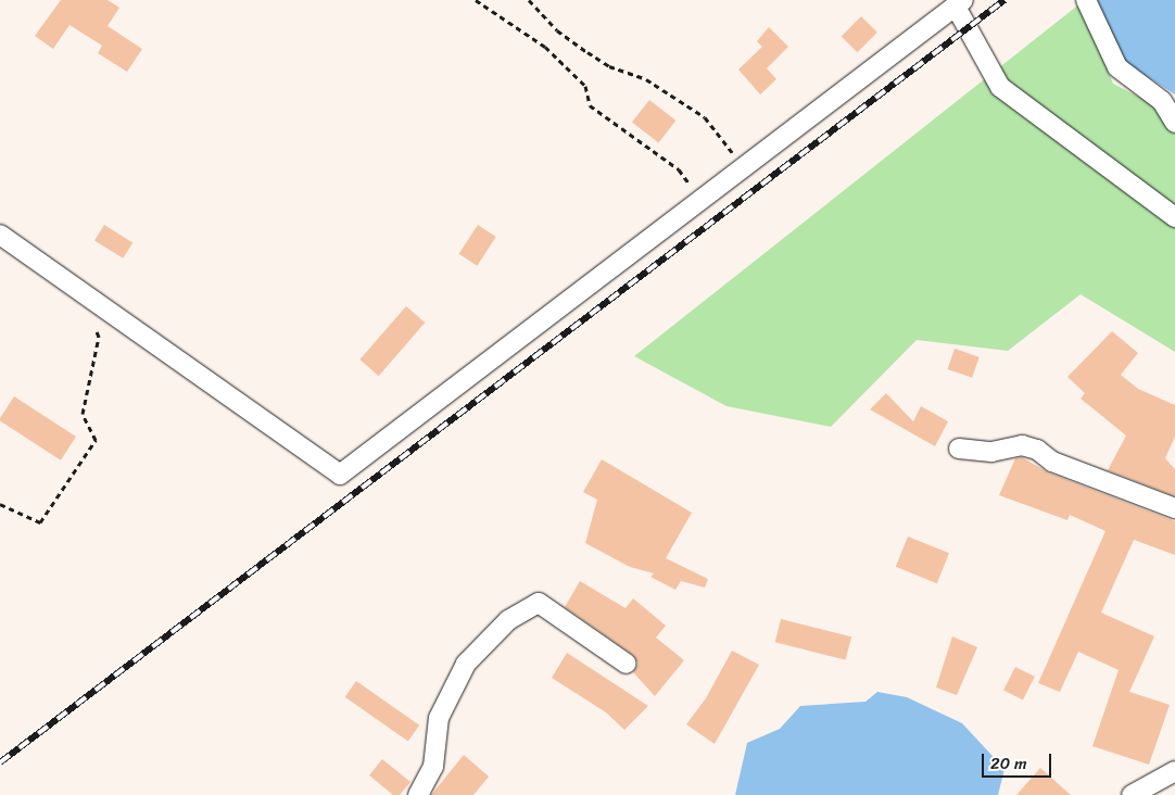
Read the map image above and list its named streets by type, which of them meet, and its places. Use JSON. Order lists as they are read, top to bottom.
{
  "scale_bar": "20 m"
}
